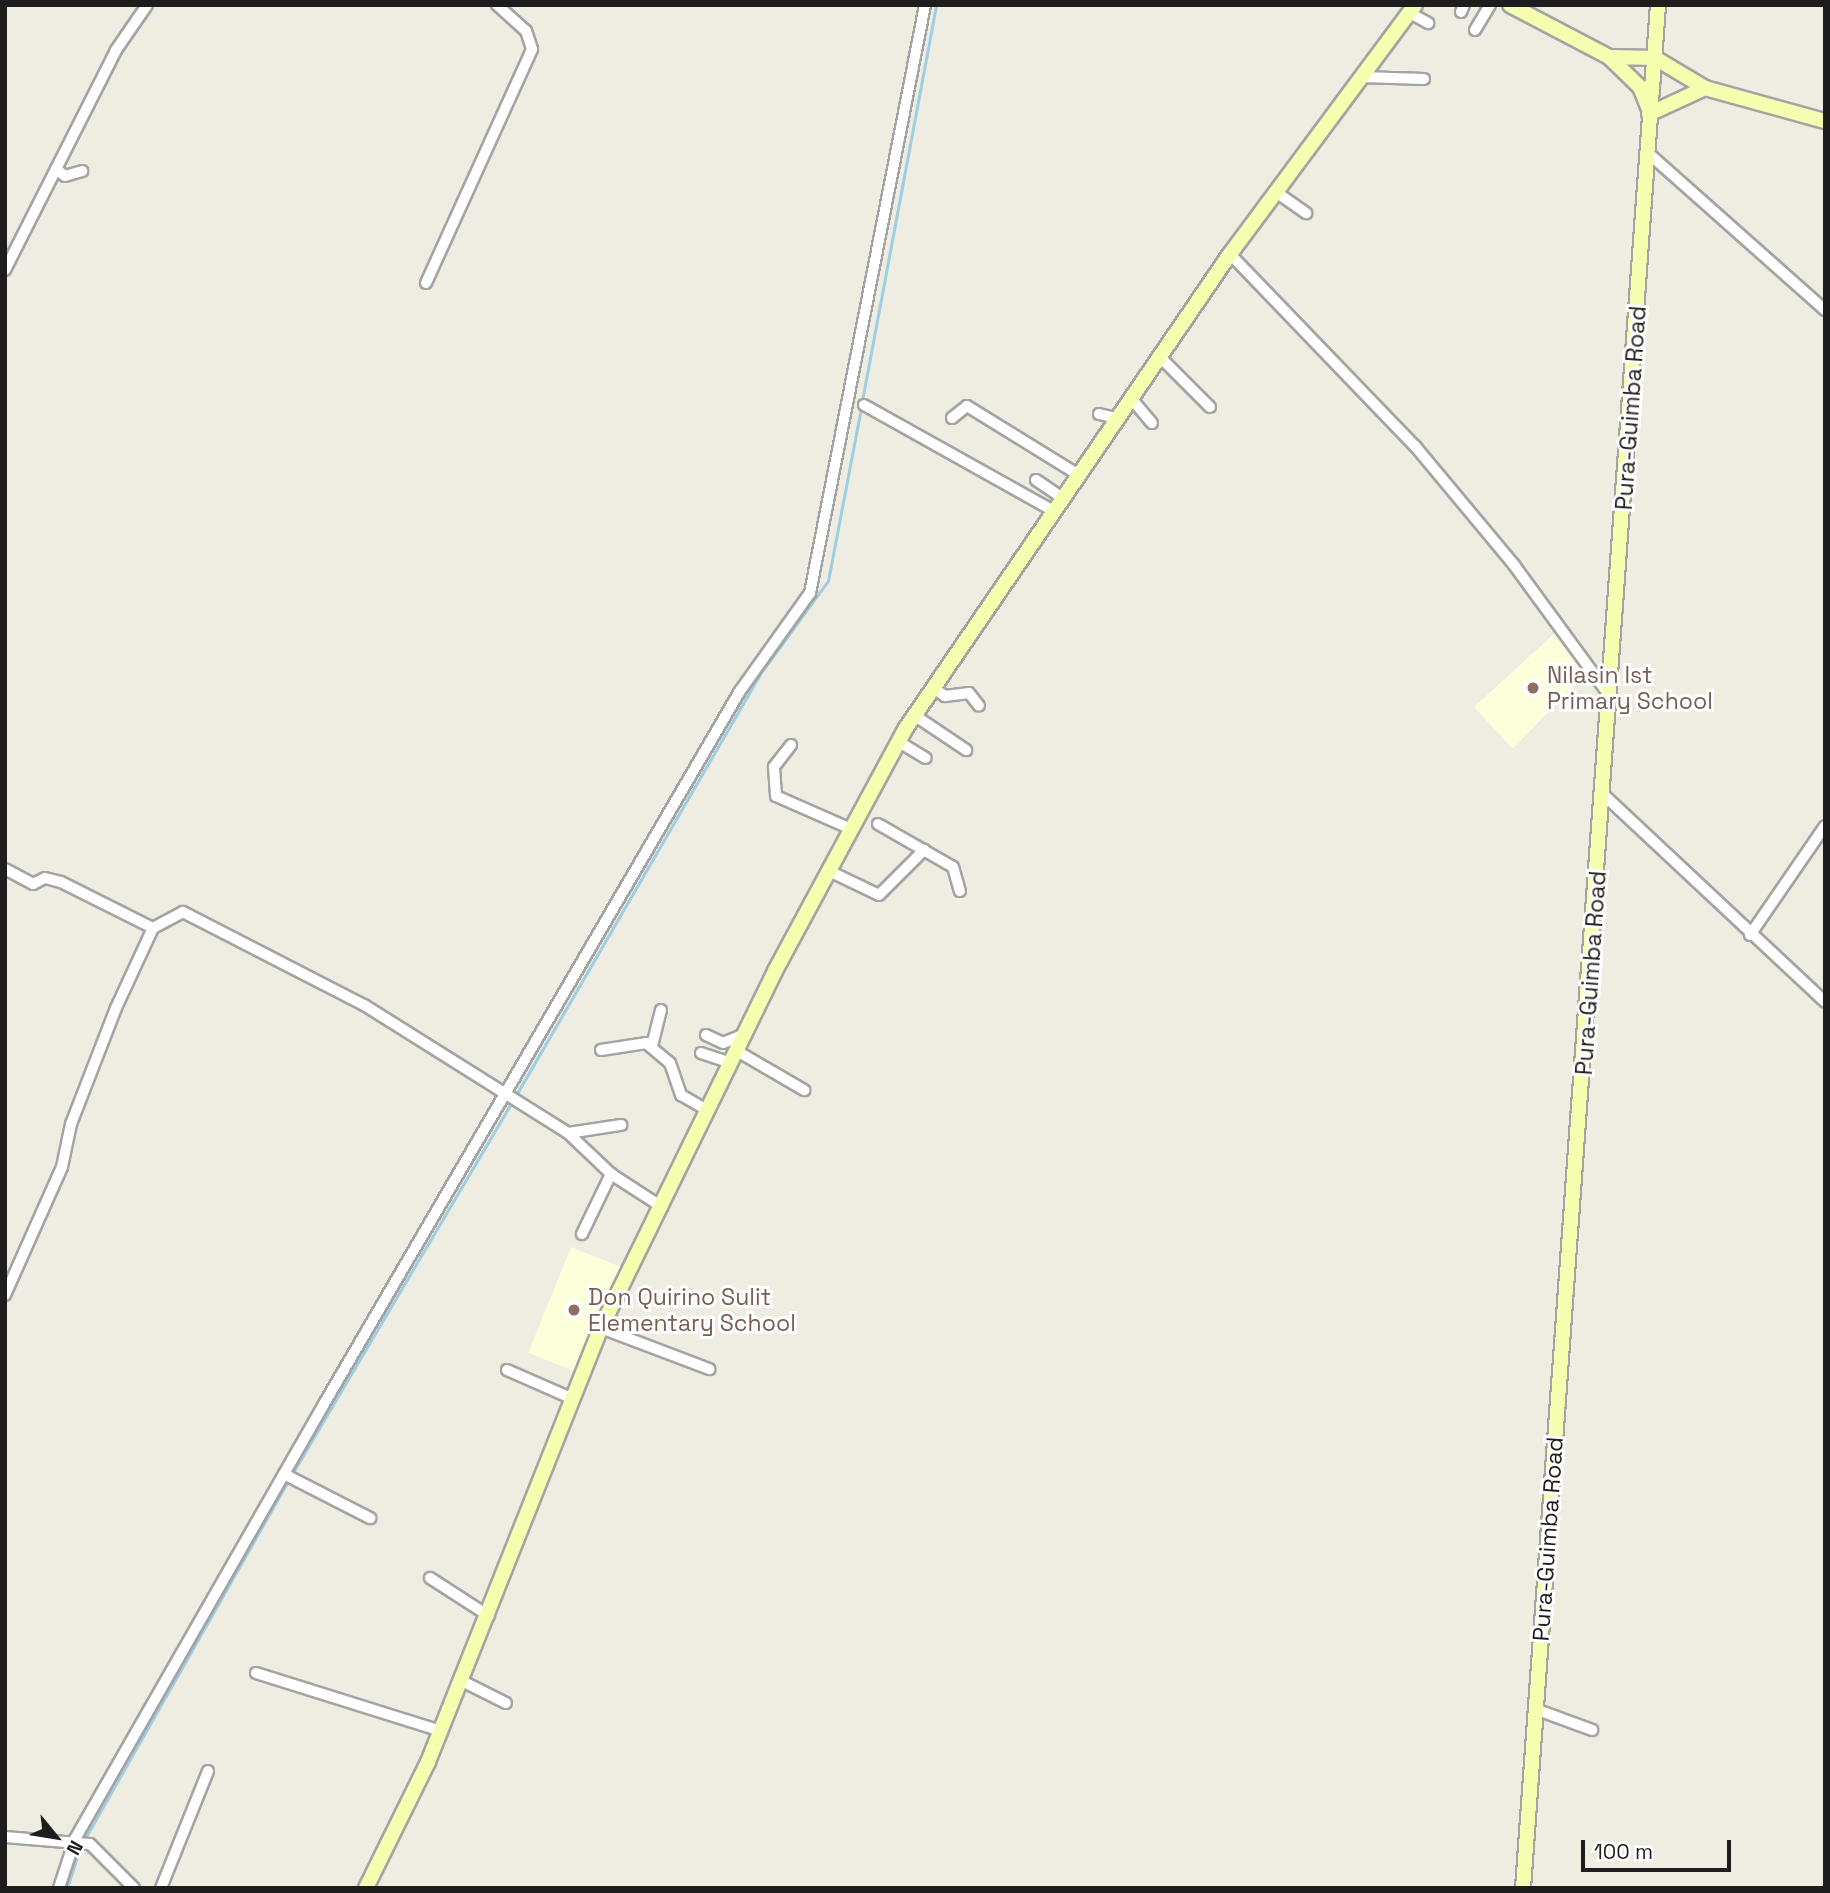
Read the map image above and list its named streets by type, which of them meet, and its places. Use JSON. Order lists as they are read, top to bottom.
{
  "streets": {
    "main road": ["Pura-Guimba Road"]
  },
  "places": ["Nilasin Ist Primary School", "Don Quirino Sulit Elementary School"],
  "scale_bar": "100 m",
  "north": "bottom right"
}
